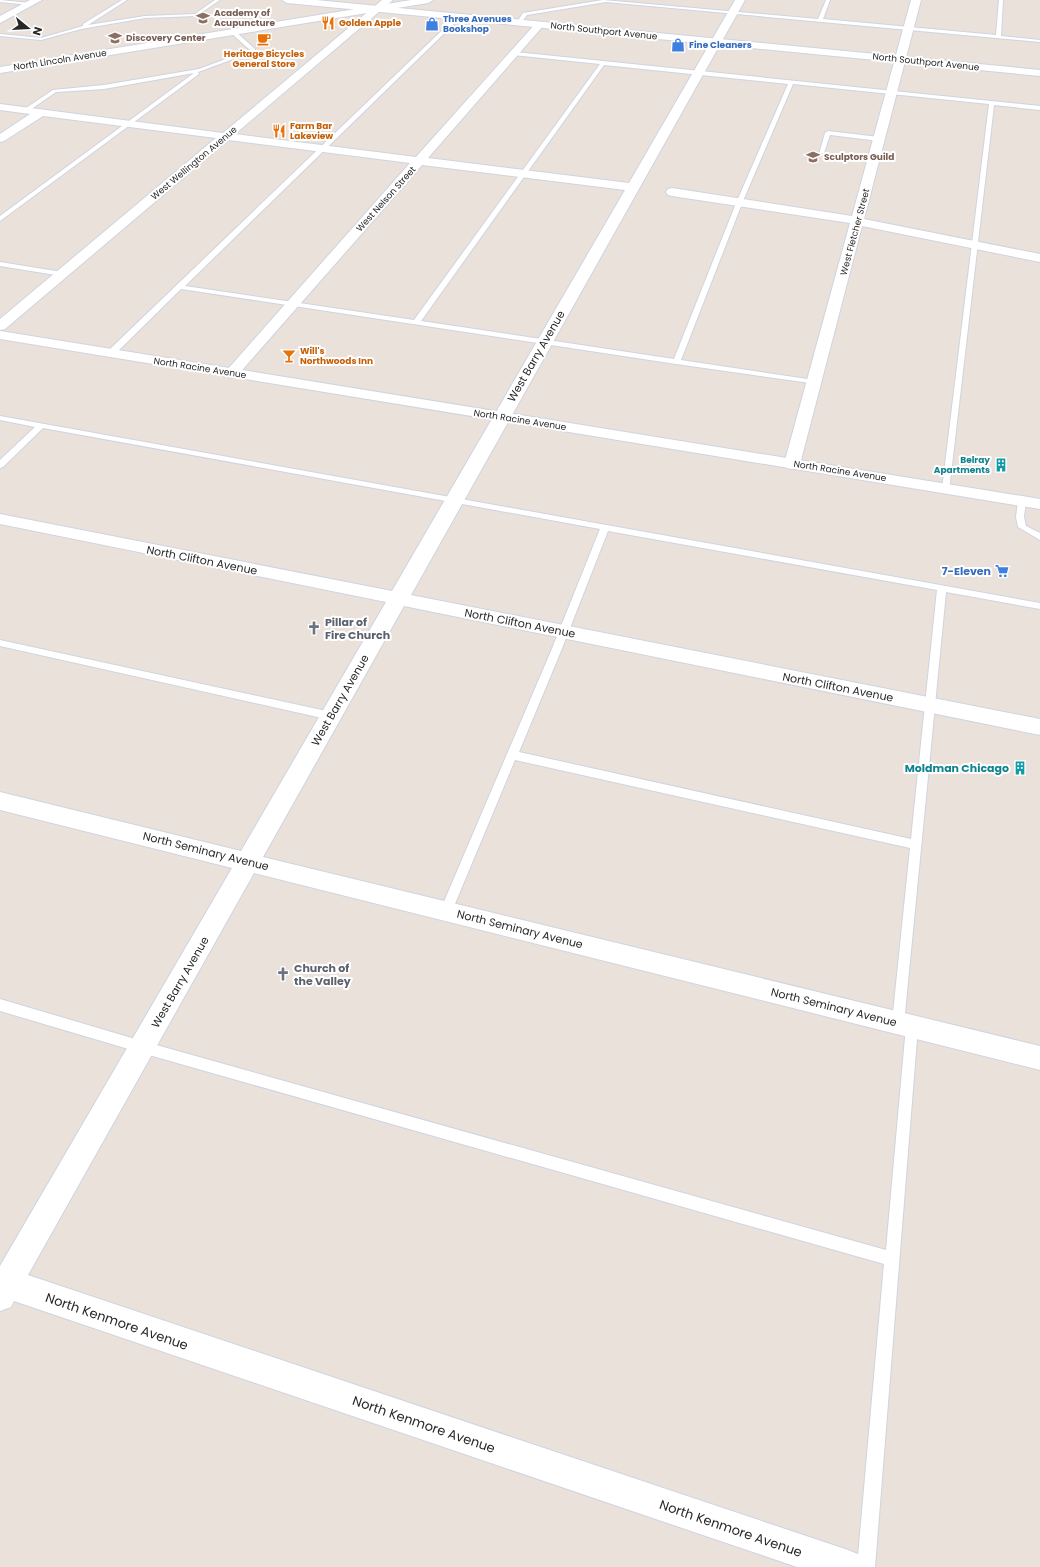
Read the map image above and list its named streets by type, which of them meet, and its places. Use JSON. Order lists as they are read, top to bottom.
{
  "streets": {
    "street": [
      "North Southport Avenue",
      "North Lincoln Avenue",
      "West Wellington Avenue",
      "West Nelson Street",
      "West Fletcher Street",
      "West Barry Avenue",
      "North Racine Avenue",
      "North Clifton Avenue",
      "North Seminary Avenue",
      "North Kenmore Avenue"
    ]
  },
  "crossings": [
    ["North Southport Avenue", "North Lincoln Avenue"],
    ["North Southport Avenue", "West Wellington Avenue"],
    ["North Southport Avenue", "West Nelson Street"],
    ["North Southport Avenue", "West Fletcher Street"],
    ["North Southport Avenue", "West Barry Avenue"],
    ["North Lincoln Avenue", "West Wellington Avenue"],
    ["West Nelson Street", "North Racine Avenue"],
    ["West Fletcher Street", "North Racine Avenue"],
    ["West Barry Avenue", "North Racine Avenue"],
    ["West Barry Avenue", "North Clifton Avenue"],
    ["West Barry Avenue", "North Seminary Avenue"],
    ["West Barry Avenue", "North Kenmore Avenue"]
  ],
  "places": {
    "school or university": ["Academy of Acupuncture", "Discovery Center", "Sculptors Guild"],
    "restaurant": ["Golden Apple", "Farm Bar Lakeview"],
    "shop": ["Three Avenues Bookshop", "Fine Cleaners"],
    "cafe": ["Heritage Bicycles General Store"],
    "bar": ["Will's Northwoods Inn"],
    "building": ["Belray Apartments", "Moldman Chicago"],
    "supermarket": ["7-Eleven"],
    "church": ["Pillar of Fire Church", "Church of the Valley"]
  },
  "north": "right"
}
